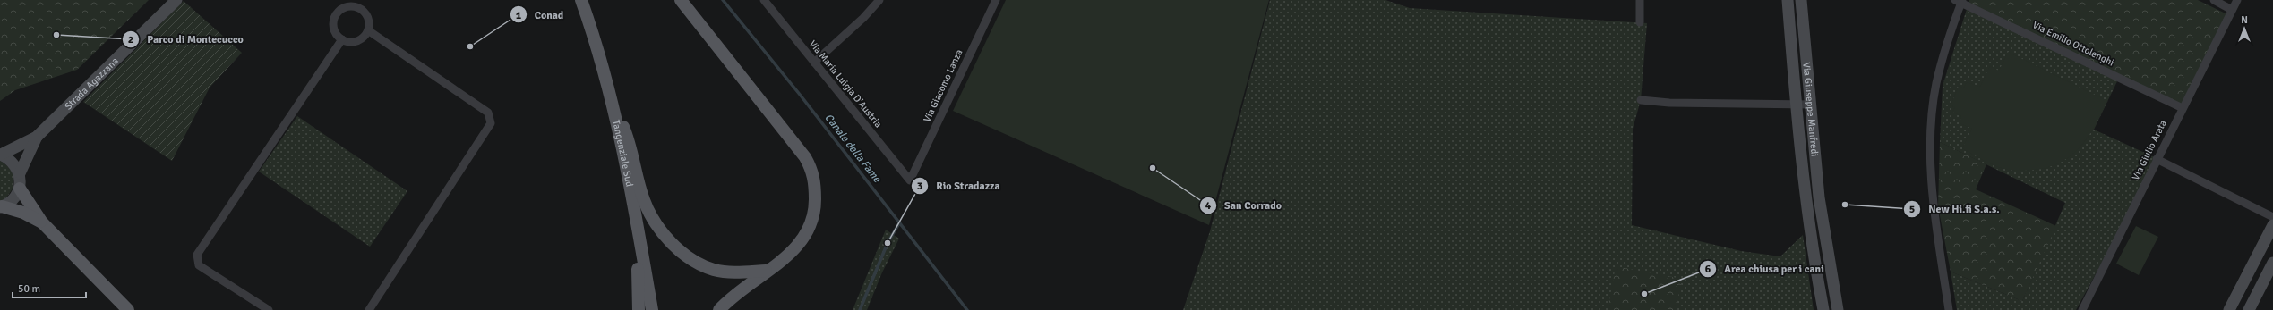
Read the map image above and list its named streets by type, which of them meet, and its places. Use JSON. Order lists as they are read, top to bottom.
{
  "streets": {
    "main road": ["Strada Agazzana", "Via Giuseppe Manfredi", "Tangenziale Sud"],
    "street": [
      "Via Emilio Ottolenghi",
      "Via Maria Luigia D'Austria",
      "Via Giacomo Lanza",
      "Via Giulio Arata"
    ]
  },
  "crossings": [
    ["Via Emilio Ottolenghi", "Via Giulio Arata"],
    ["Via Maria Luigia D'Austria", "Via Giacomo Lanza"]
  ],
  "water": ["Canale della Fame"],
  "places": [
    "Parco di Montecucco",
    "Conad",
    "San Corrado",
    "New Hi.fi S.a.s.",
    "Rio Stradazza",
    "Area chiusa per i cani"
  ],
  "scale_bar": "50 m",
  "north": "top"
}
